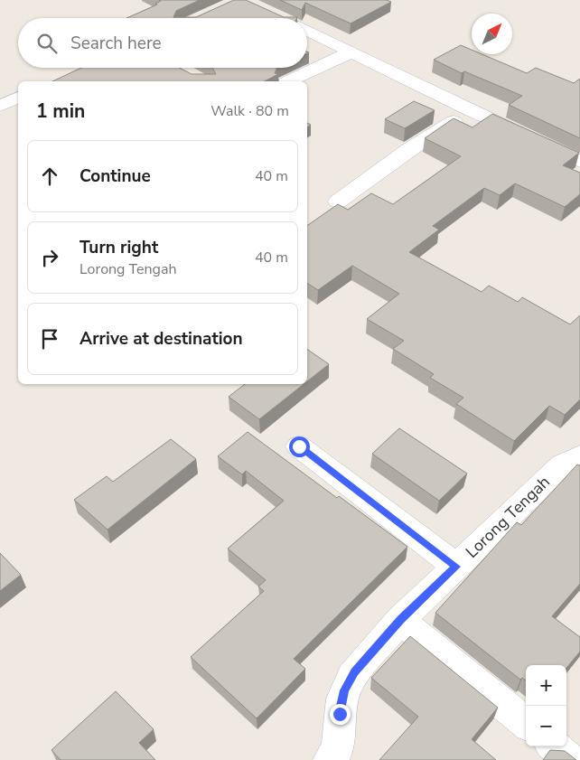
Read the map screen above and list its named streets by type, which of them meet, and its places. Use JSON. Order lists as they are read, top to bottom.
{
  "streets": {
    "street": ["Lorong Tengah"]
  },
  "north": "top right",
  "page": {
    "search": "Search here",
    "heading": ["1 min", "Walk · 80 m"],
    "list": [
      ["Continue", "40 m"],
      ["Turn right", "Lorong Tengah", "40 m"],
      "Arrive at destination"
    ],
    "map_buttons": ["+", "−"]
  }
}
